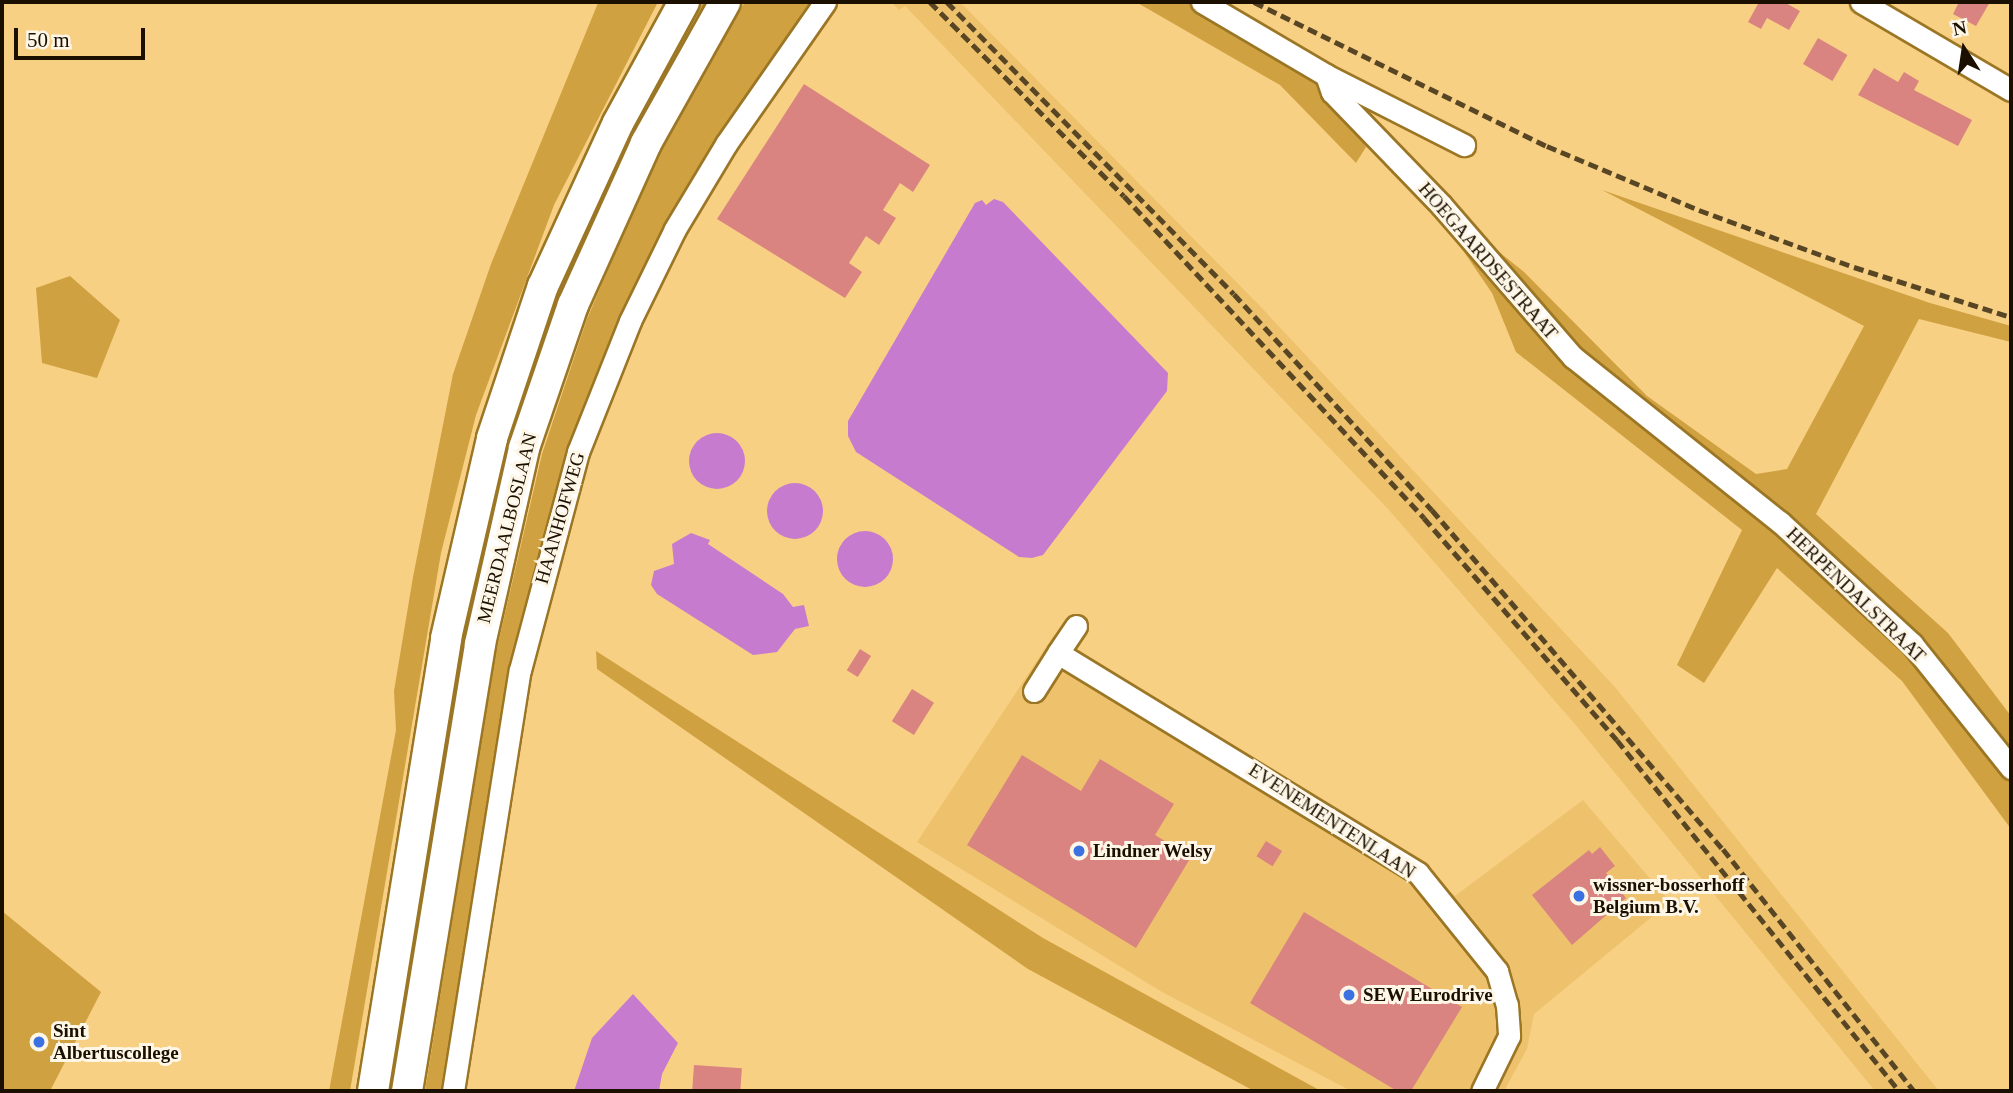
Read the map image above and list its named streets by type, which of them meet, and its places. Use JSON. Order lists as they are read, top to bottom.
{
  "streets": {
    "highway": ["MEERDAALBOSLAAN"],
    "street": [
      "HOEGAARDSESTRAAT",
      "HAANHOFWEG",
      "HERPENDALSTRAAT",
      "EVENEMENTENLAAN"
    ]
  },
  "crossings": [
    ["HOEGAARDSESTRAAT", "HERPENDALSTRAAT"]
  ],
  "places": [
    "Lindner Welsy",
    "wissner-bosserhoff Belgium B.V.",
    "SEW Eurodrive",
    "Sint Albertuscollege"
  ],
  "scale_bar": "50 m",
  "north": "top"
}
